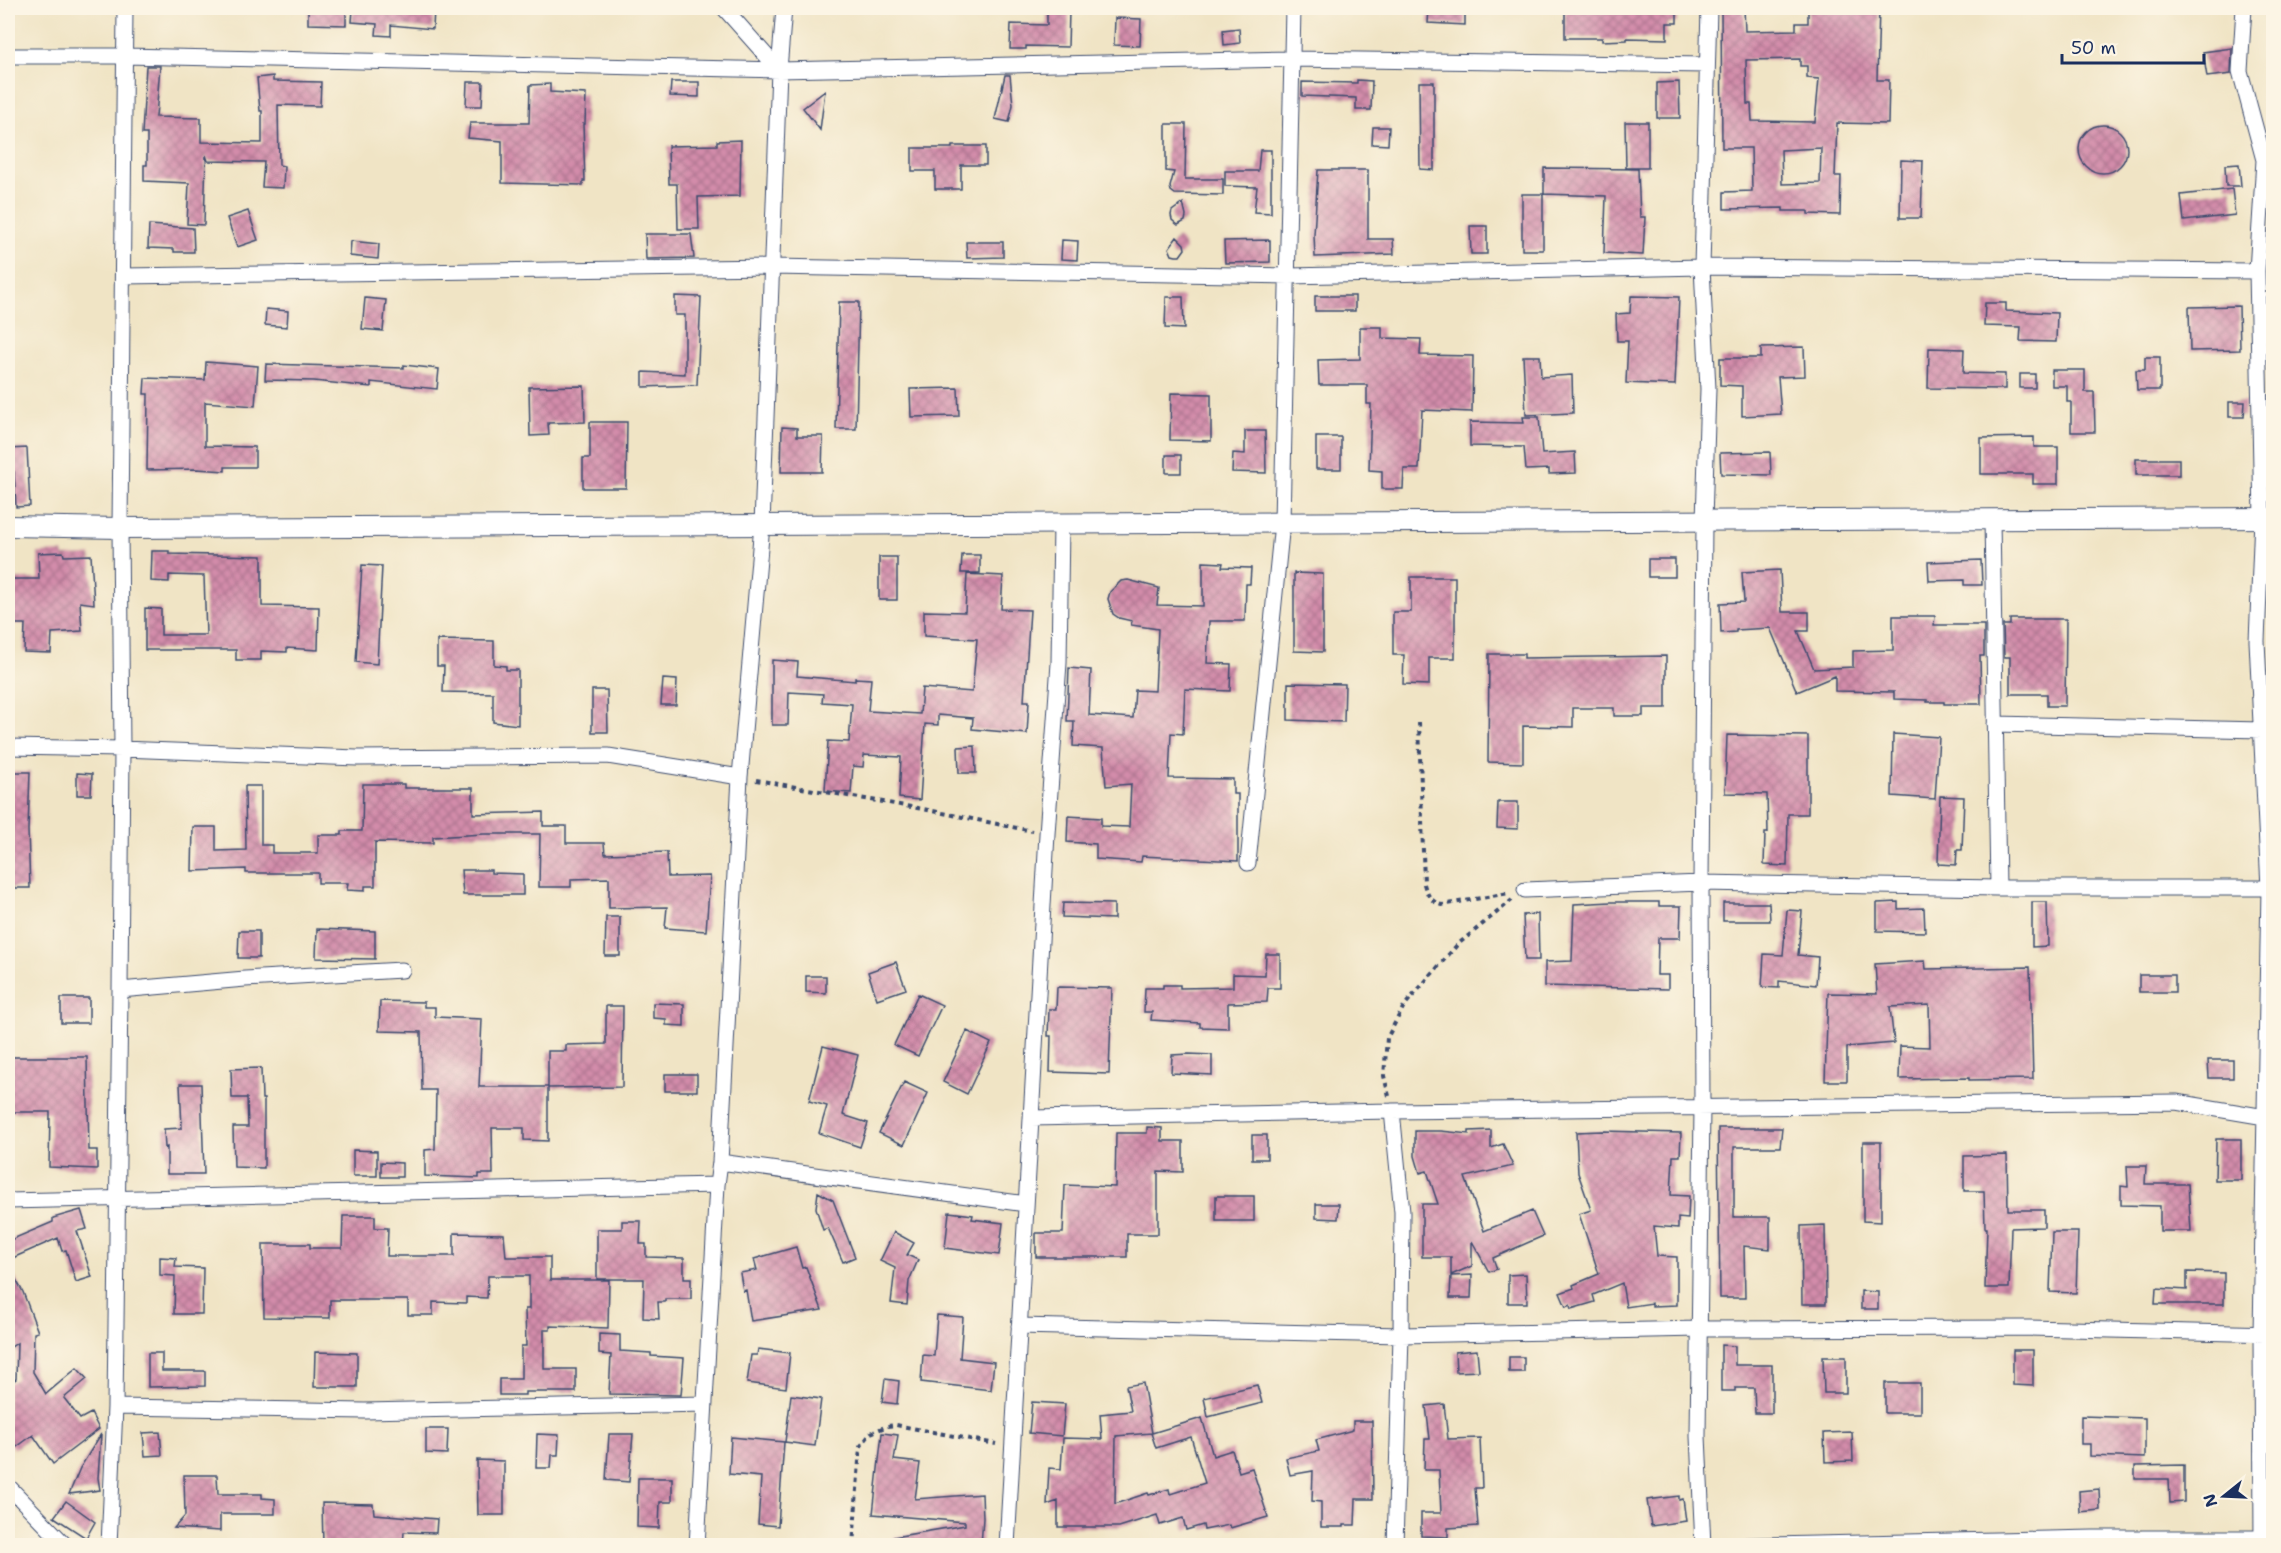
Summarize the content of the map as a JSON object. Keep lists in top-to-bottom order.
{
  "scale_bar": "50 m",
  "north": "left"
}
